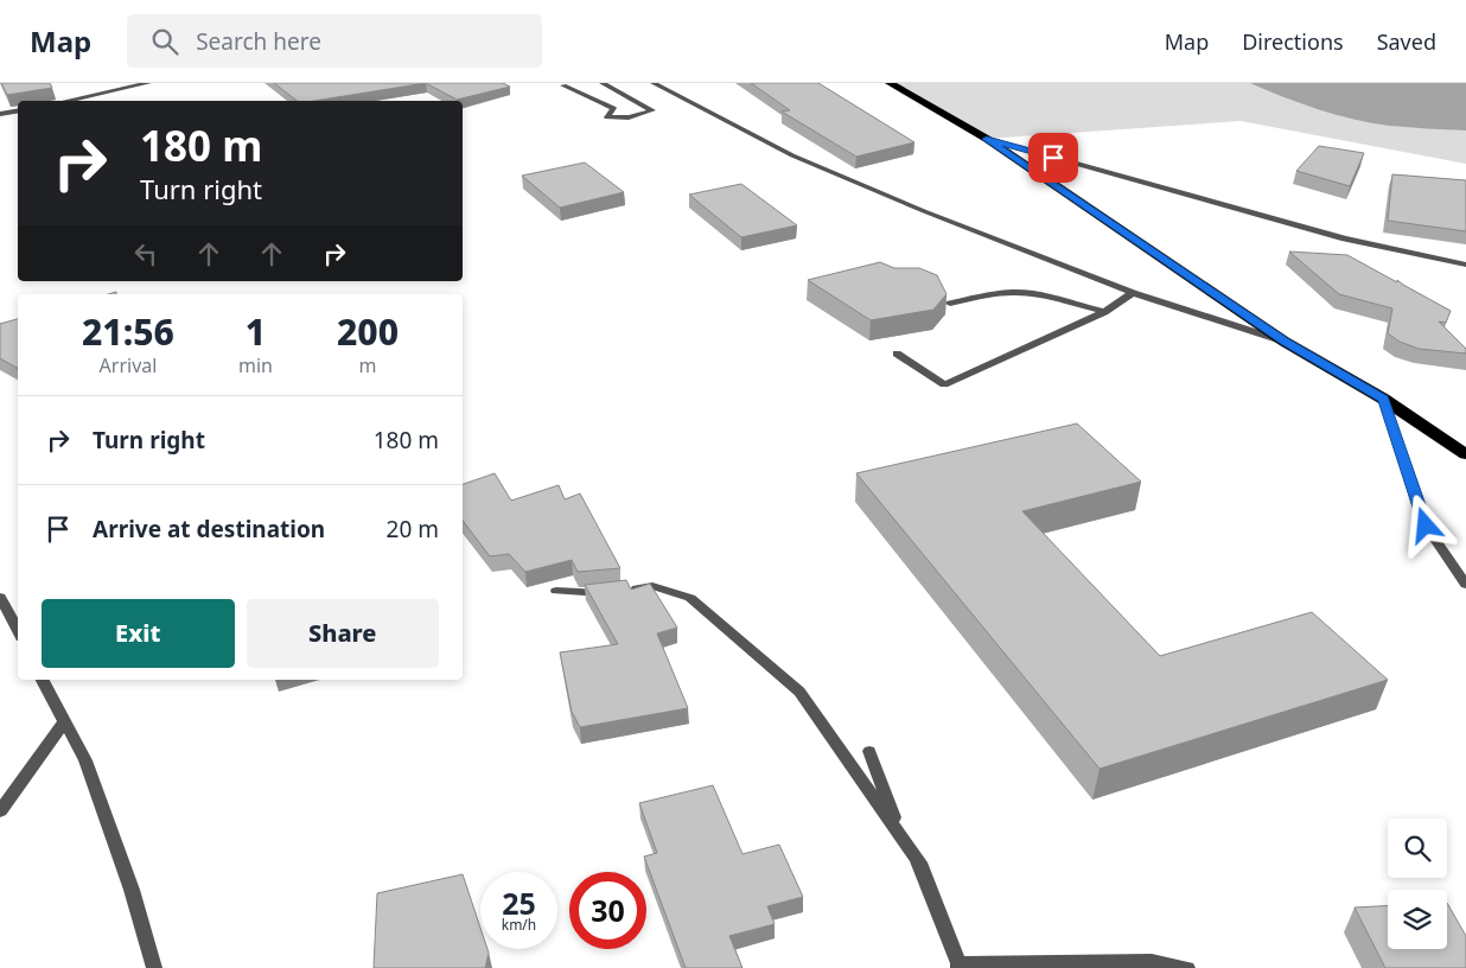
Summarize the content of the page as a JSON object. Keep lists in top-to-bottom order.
{
  "page": {
    "header": "Map",
    "search": "Search here",
    "nav": ["Map", "Directions", "Saved"],
    "turn": ["180 m", "Turn right"],
    "eta": [
      "21:56",
      "Arrival",
      "1",
      "min",
      "200",
      "m"
    ],
    "list": [
      {
        "name": "Turn right",
        "value": "180 m"
      },
      {
        "name": "Arrive at destination",
        "value": "20 m"
      }
    ],
    "buttons": ["Exit", "Share"],
    "speed": "25 km/h",
    "limit": "30"
  }
}
